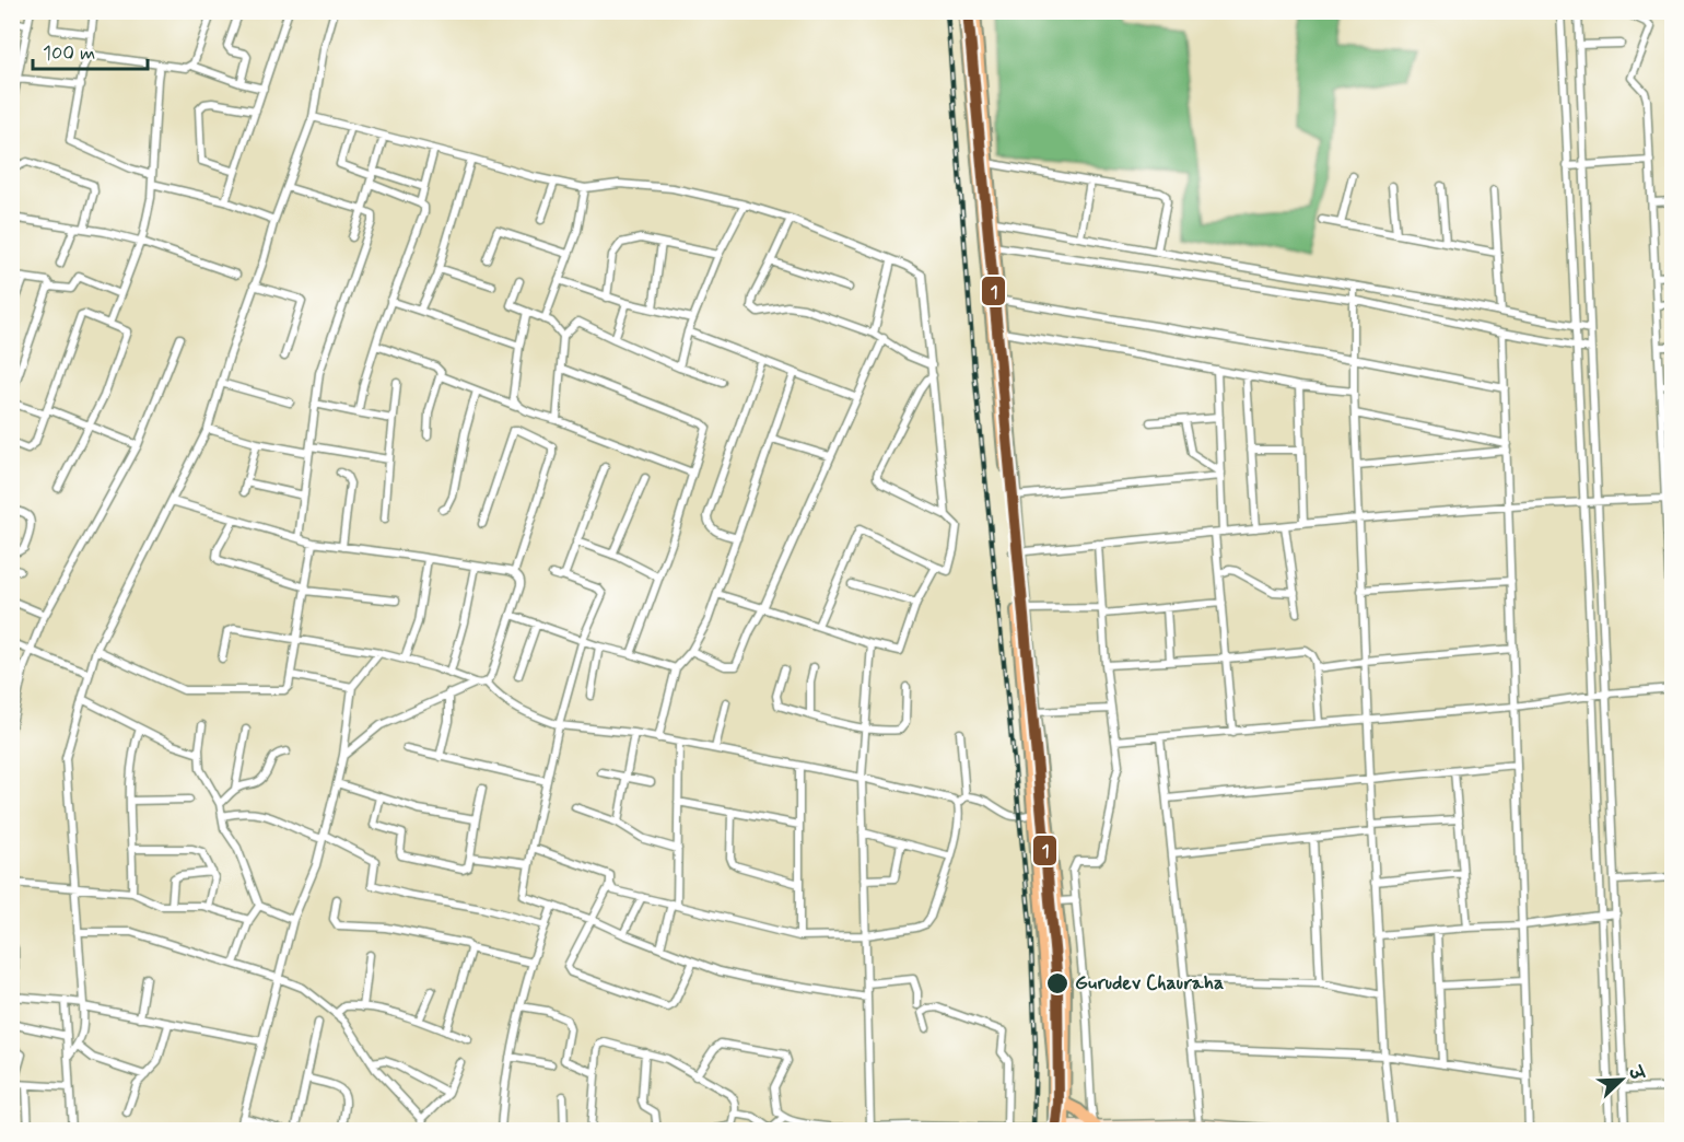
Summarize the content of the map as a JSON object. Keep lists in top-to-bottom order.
{
  "places": ["Gurudev Chauraha"],
  "lines": ["transit line 1"],
  "scale_bar": "100 m",
  "north": "top right"
}
